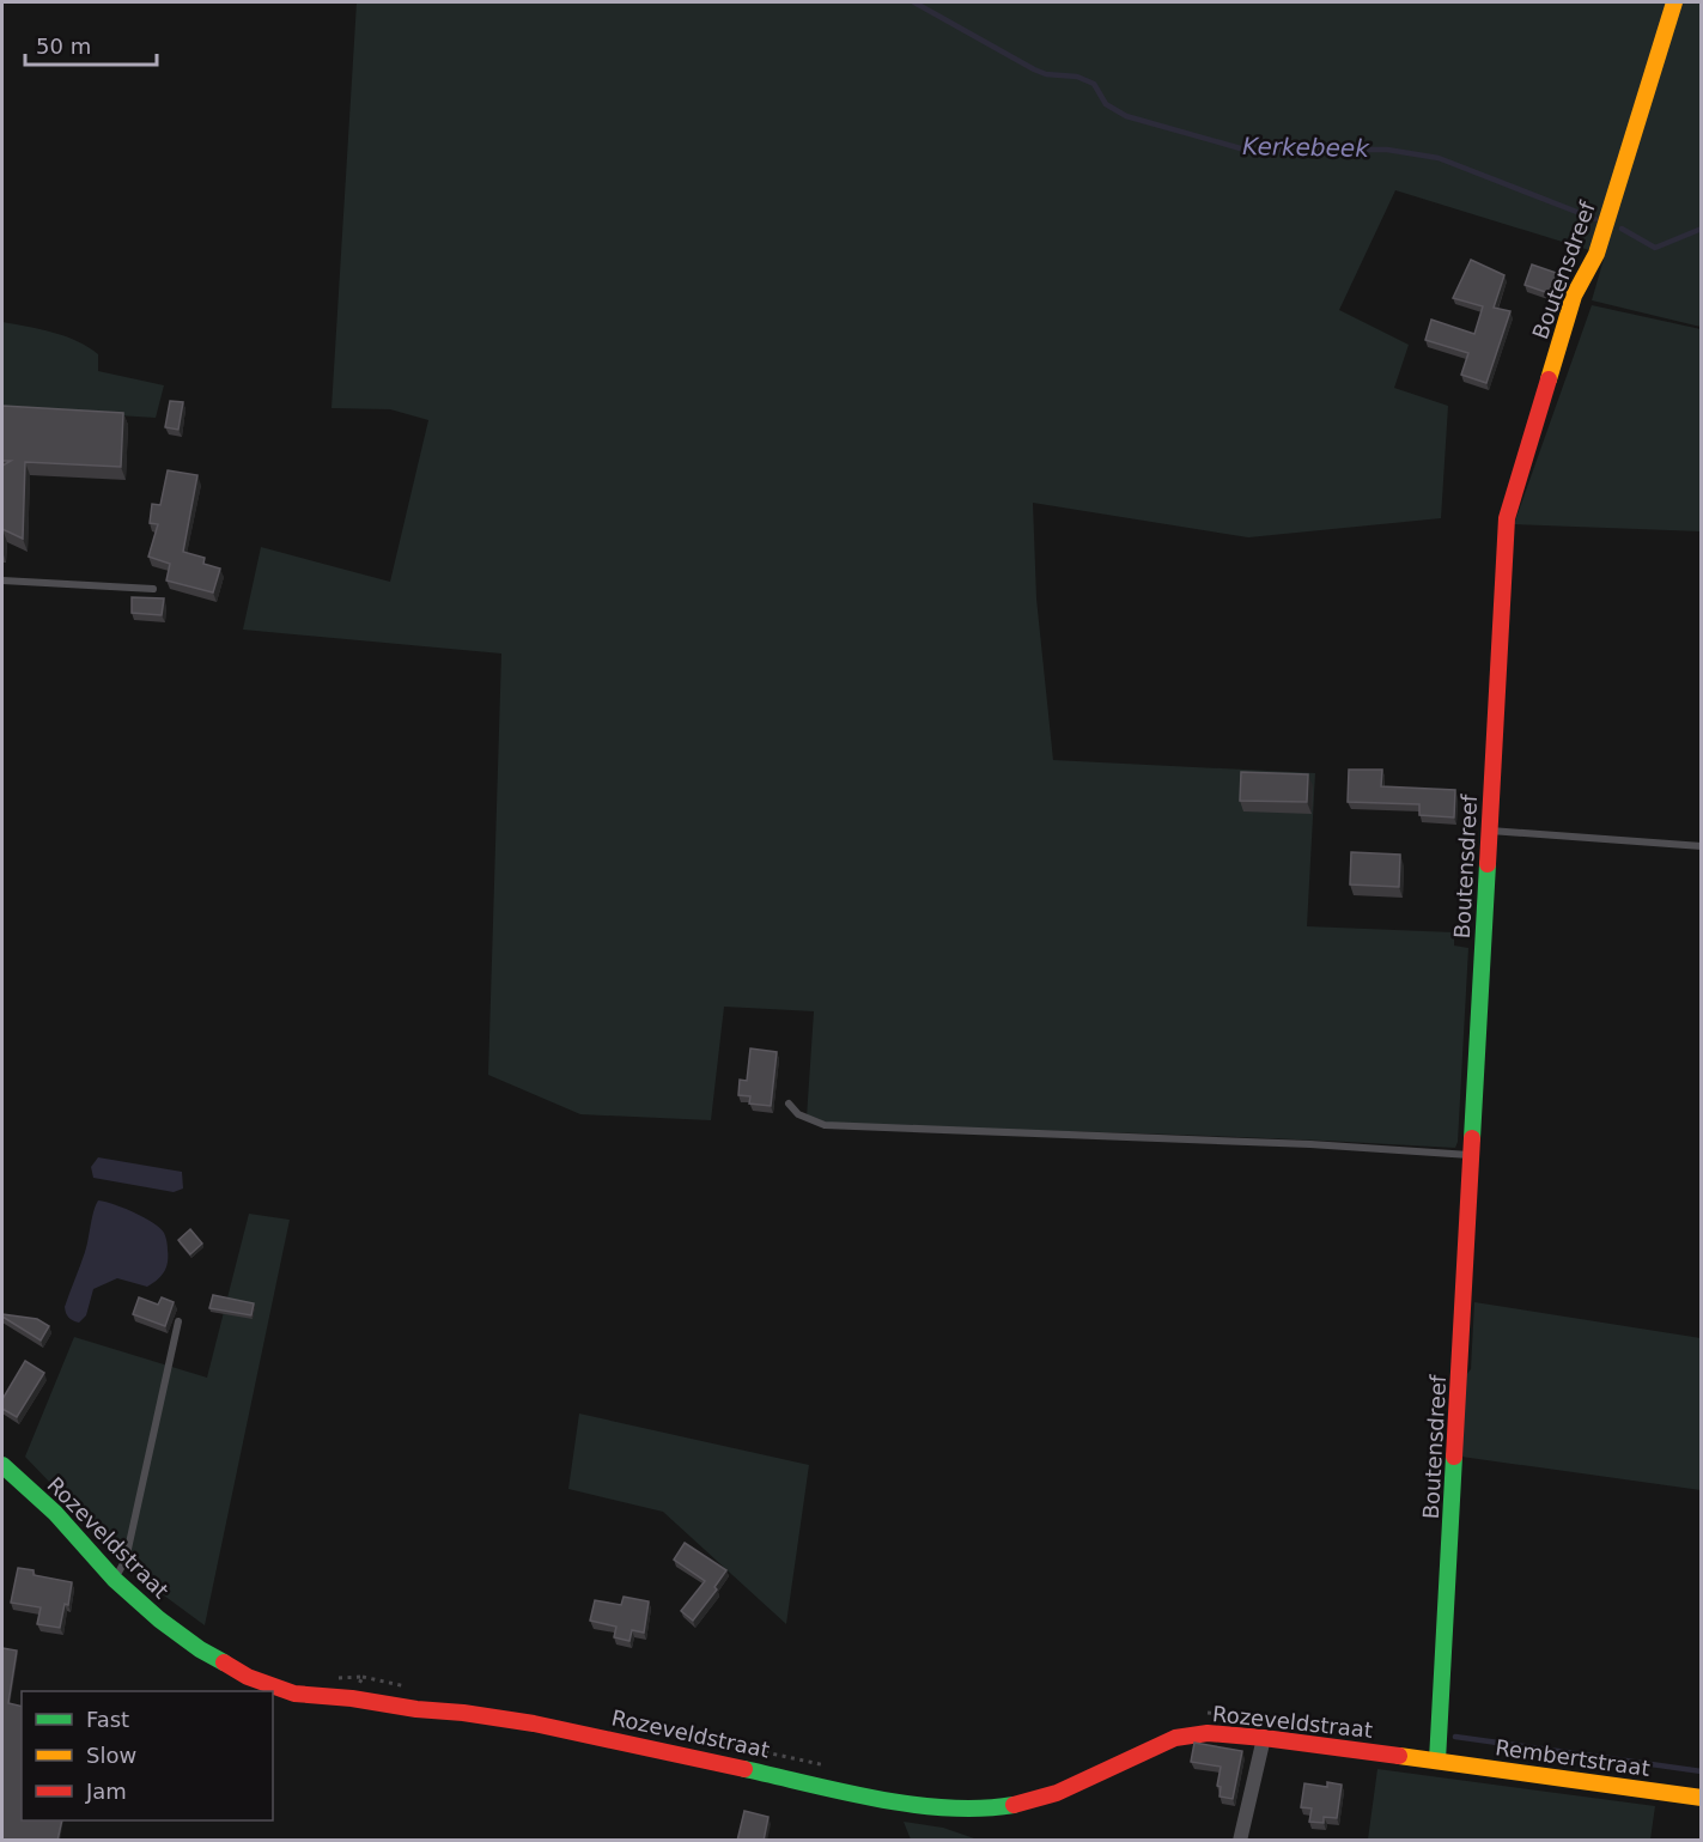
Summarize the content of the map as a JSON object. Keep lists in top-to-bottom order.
{
  "streets": {
    "street": ["Boutensdreef", "Rozeveldstraat", "Rembertstraat"]
  },
  "crossings": [
    ["Boutensdreef", "Rozeveldstraat"],
    ["Boutensdreef", "Rembertstraat"],
    ["Rozeveldstraat", "Rembertstraat"]
  ],
  "water": ["Kerkebeek"],
  "legend": ["Fast", "Slow", "Jam"],
  "scale_bar": "50 m"
}
